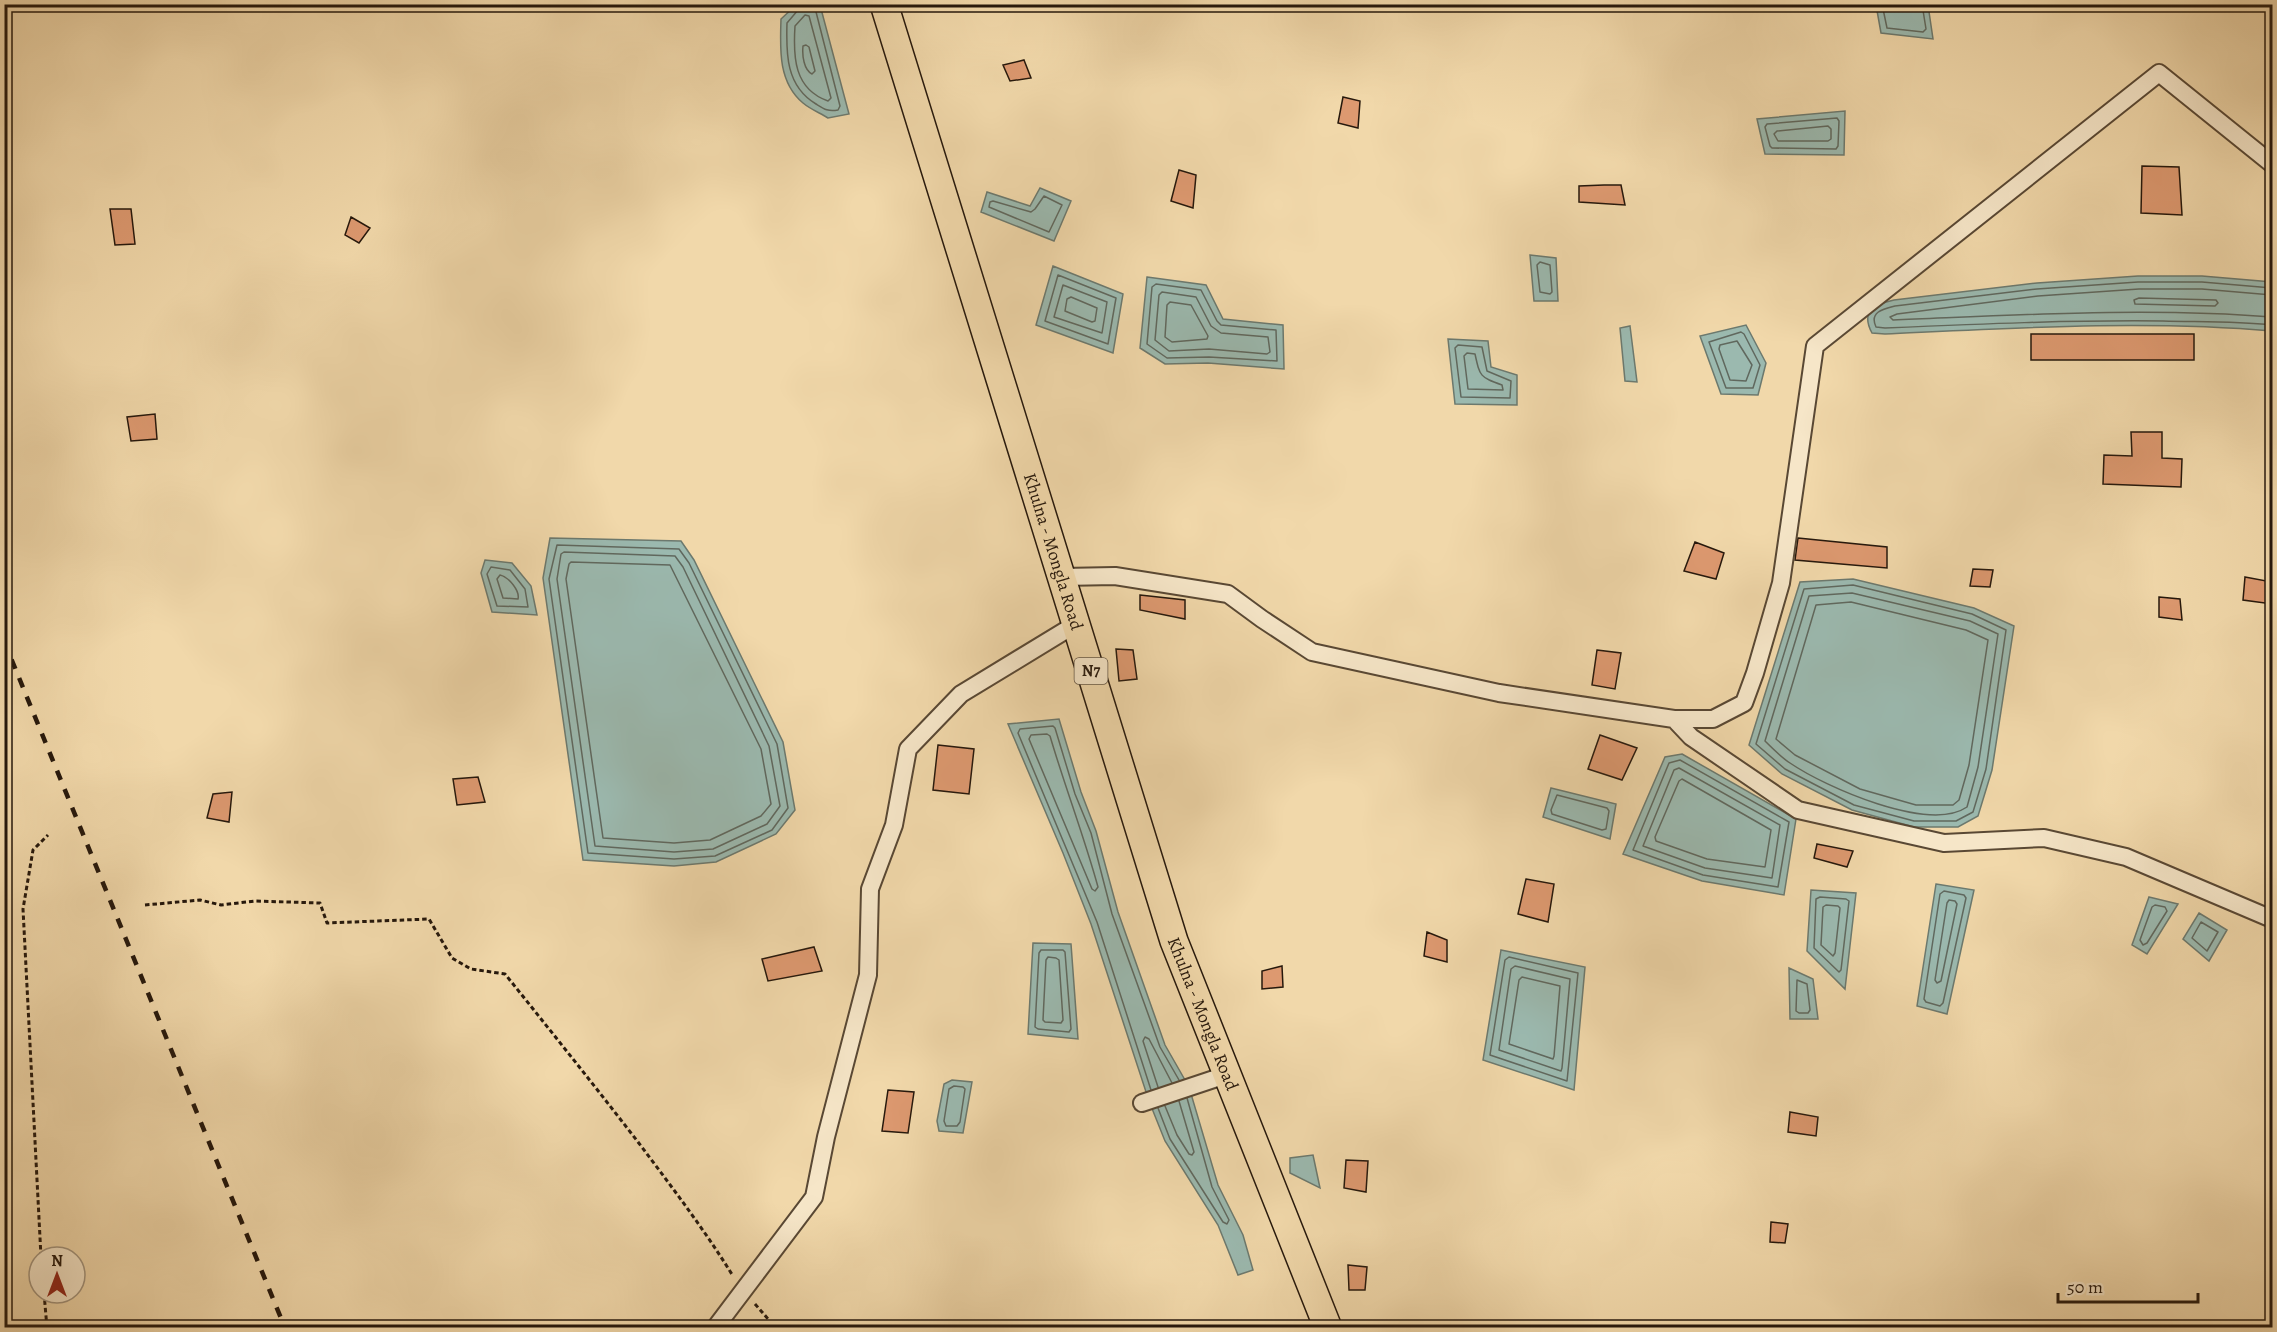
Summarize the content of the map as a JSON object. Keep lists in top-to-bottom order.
{
  "streets": {
    "highway": ["Khulna - Mongla Road", "N7"]
  },
  "scale_bar": "50 m",
  "north": "top"
}
